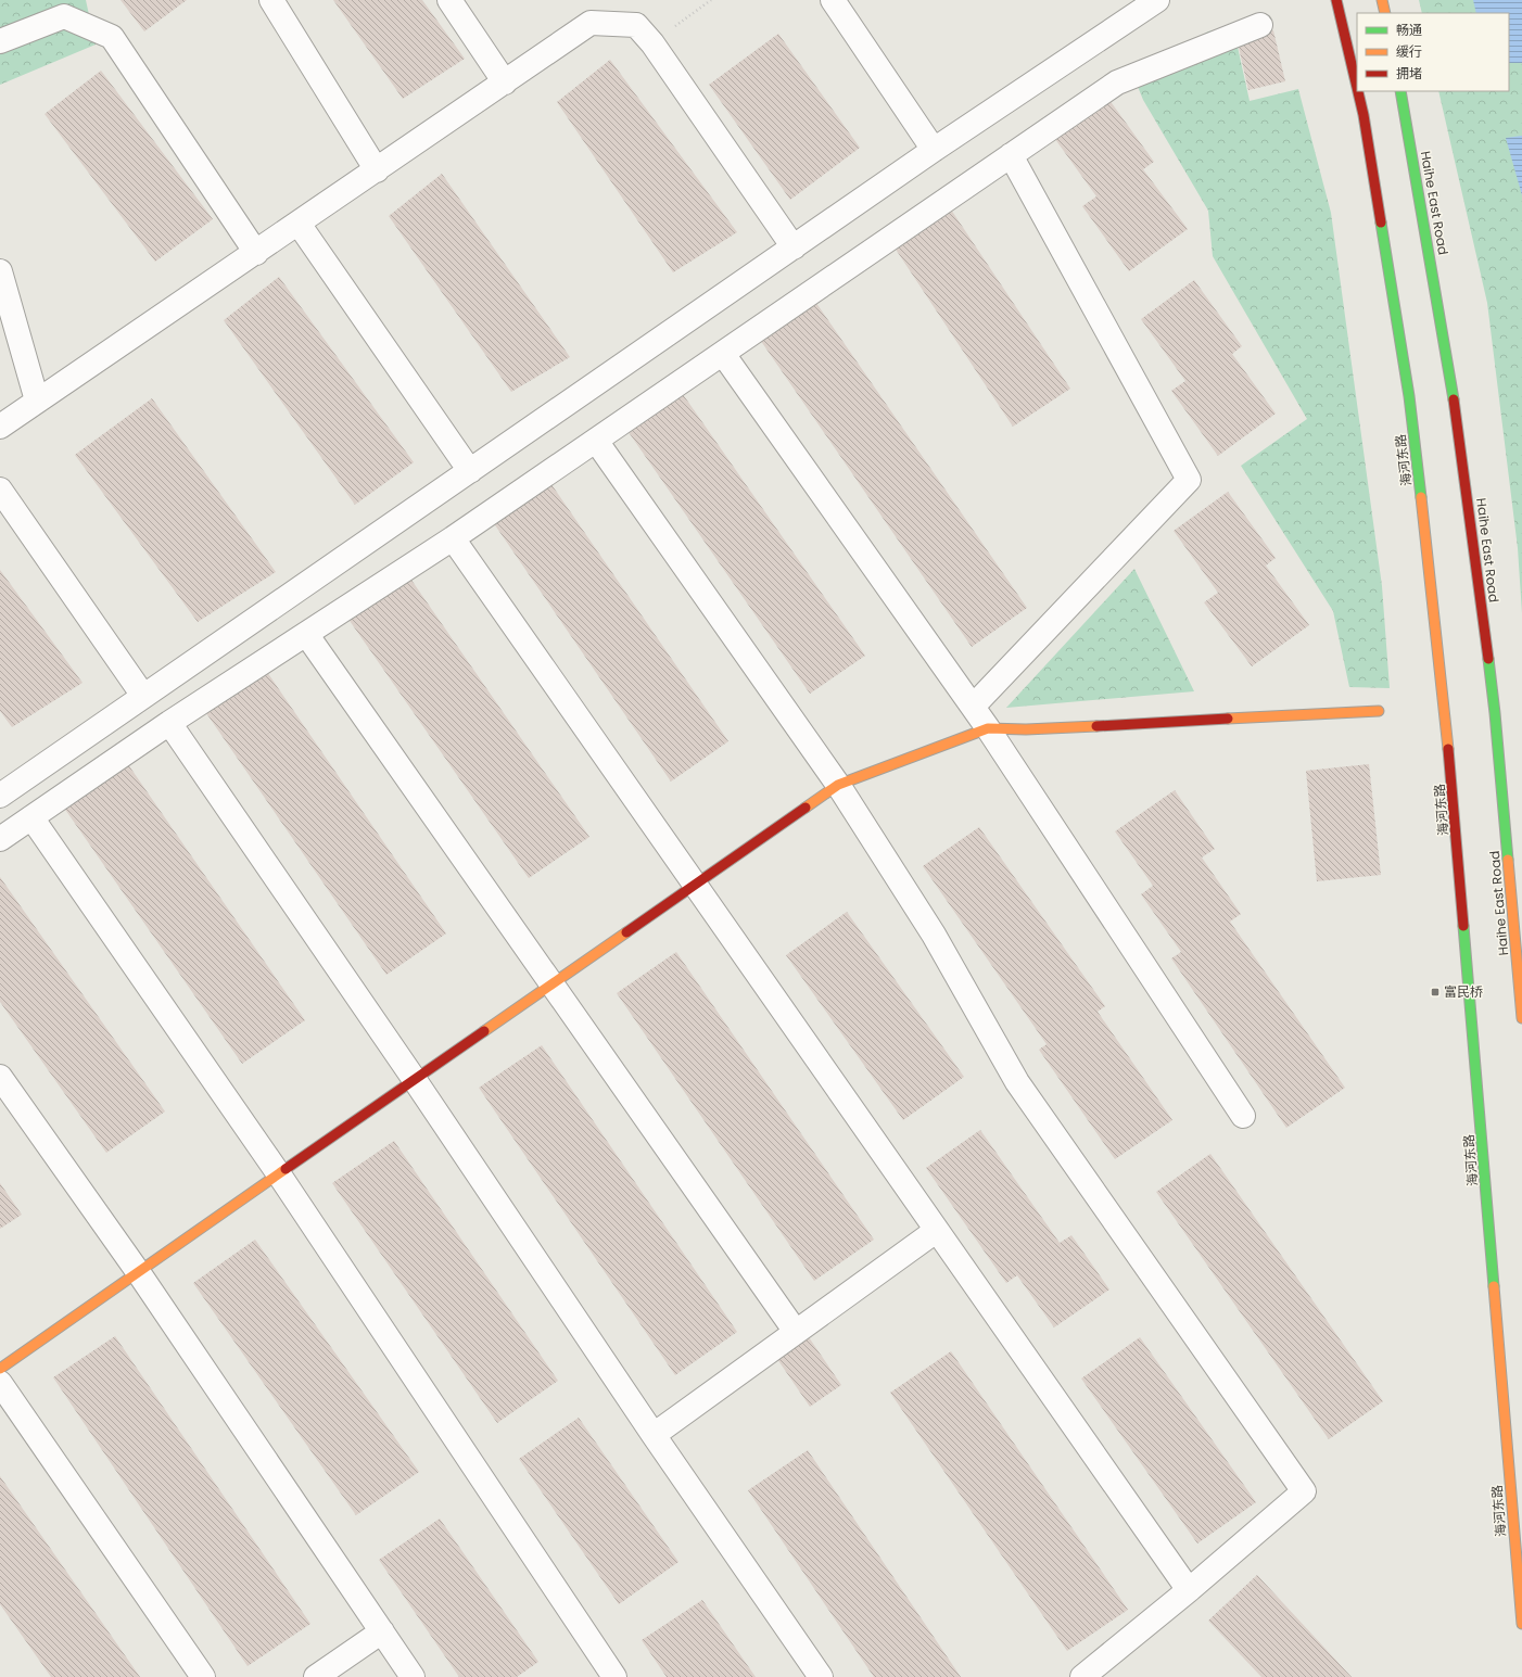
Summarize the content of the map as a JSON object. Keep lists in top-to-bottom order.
{
  "streets": {
    "main road": ["Haihe East Road", "海河东路"]
  },
  "places": {
    "transit": ["富民桥"]
  },
  "legend": ["畅通", "缓行", "拥堵"]
}
